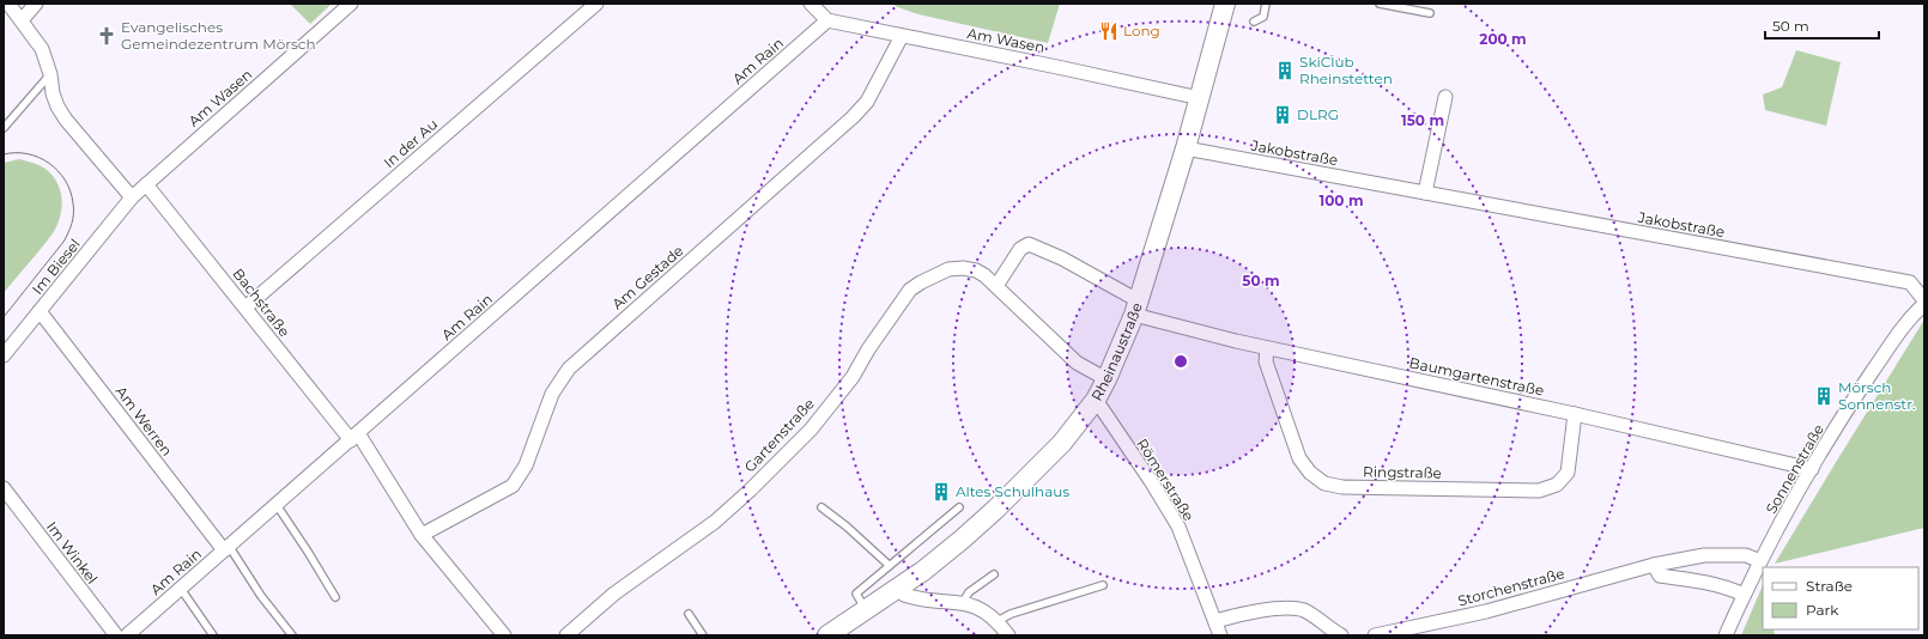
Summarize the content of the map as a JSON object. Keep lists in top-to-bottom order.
{
  "streets": {
    "street": [
      "Am Wasen",
      "Am Rain",
      "In der Au",
      "Jakobstraße",
      "Im Biesel",
      "Am Gestade",
      "Bachstraße",
      "Rheinaustraße",
      "Baumgartenstraße",
      "Am Werren",
      "Gartenstraße",
      "Sonnenstraße",
      "Ringstraße",
      "Römerstraße",
      "Im Winkel",
      "Storchenstraße"
    ]
  },
  "crossings": [
    ["Am Wasen", "Am Rain"],
    ["Am Wasen", "Im Biesel"],
    ["Am Wasen", "Am Gestade"],
    ["Am Wasen", "Bachstraße"],
    ["Am Wasen", "Rheinaustraße"],
    ["Am Rain", "Bachstraße"],
    ["Am Rain", "Am Werren"],
    ["In der Au", "Bachstraße"],
    ["Jakobstraße", "Rheinaustraße"],
    ["Jakobstraße", "Sonnenstraße"],
    ["Im Biesel", "Am Werren"],
    ["Am Gestade", "Bachstraße"],
    ["Rheinaustraße", "Baumgartenstraße"],
    ["Rheinaustraße", "Gartenstraße"],
    ["Rheinaustraße", "Römerstraße"],
    ["Baumgartenstraße", "Sonnenstraße"],
    ["Baumgartenstraße", "Ringstraße"],
    ["Sonnenstraße", "Storchenstraße"]
  ],
  "places": {
    "restaurant": ["Long"],
    "church": ["Evangelisches Gemeindezentrum Mörsch"],
    "building": [
      "SkiClub Rheinstetten",
      "DLRG",
      "Mörsch Sonnenstr.",
      "Altes Schulhaus"
    ]
  },
  "legend": ["Straße", "Park"],
  "scale_bar": "50 m",
  "rings": [
    "200 m",
    "150 m",
    "100 m",
    "50 m"
  ]
}
